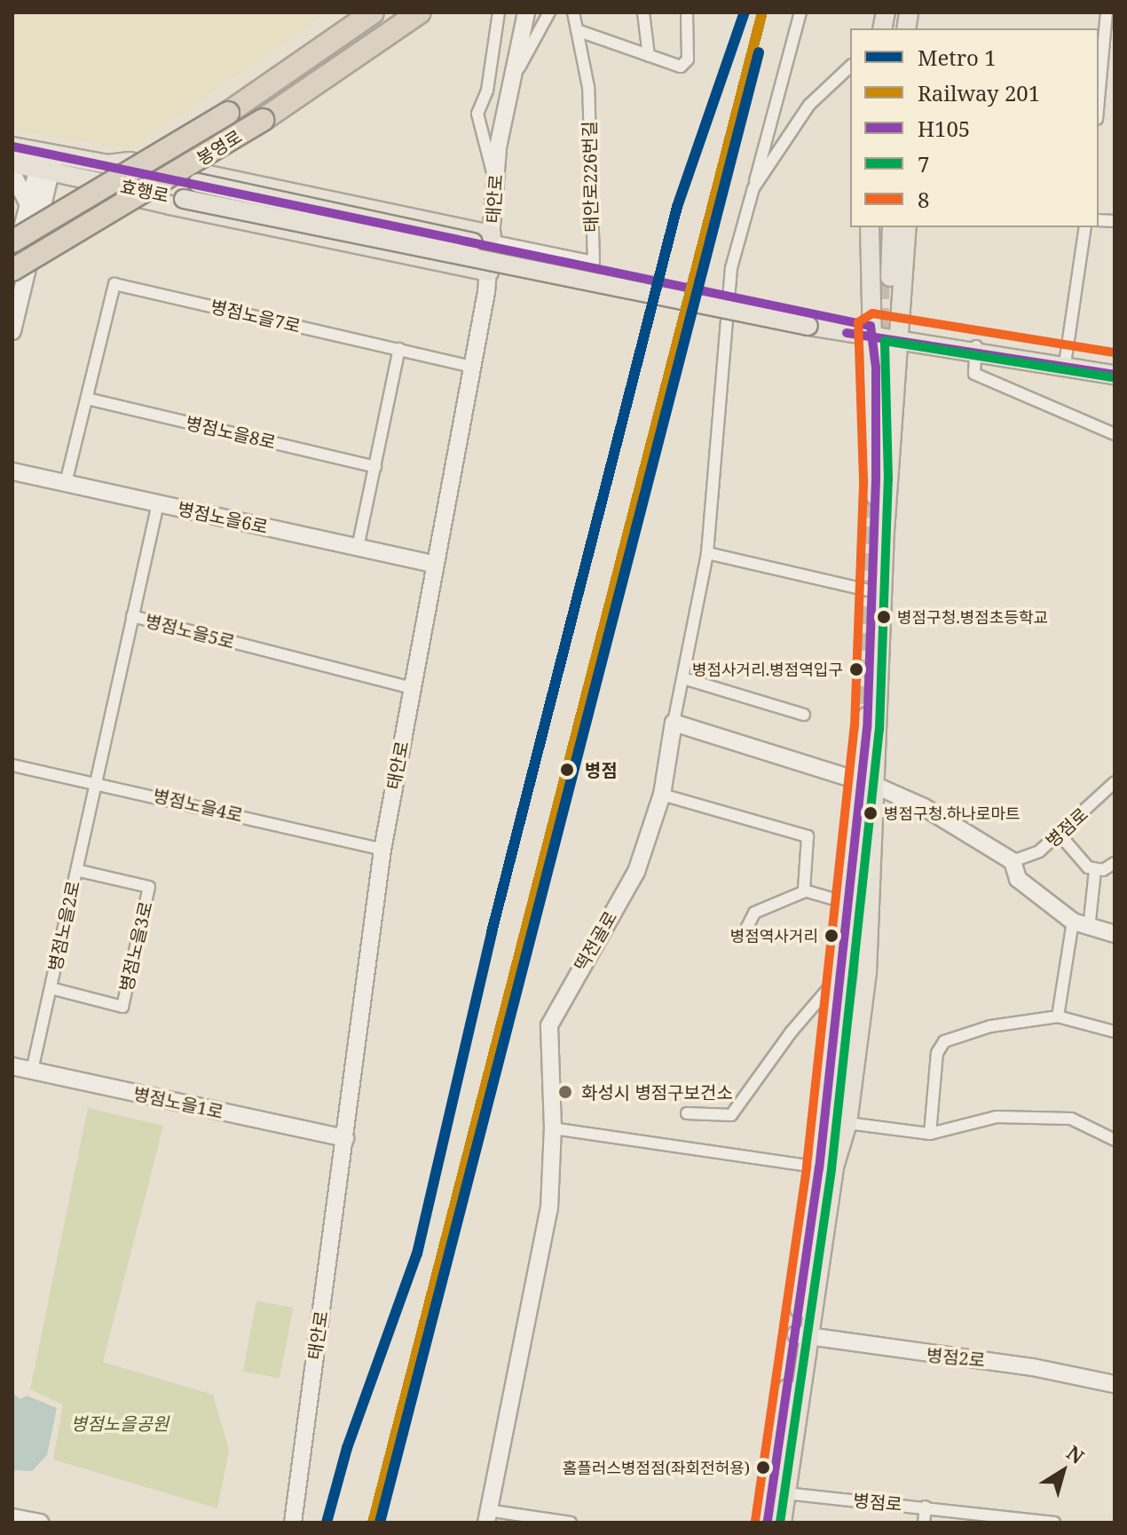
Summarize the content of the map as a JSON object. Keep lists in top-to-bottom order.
{
  "streets": {
    "highway": ["봉영로"],
    "main road": ["효행로"],
    "street": [
      "태안로226번길",
      "태안로",
      "병점노을7로",
      "병점노을8로",
      "병점노을6로",
      "병점노을5로",
      "병점노을4로",
      "병점로",
      "병점노을2로",
      "떡전골로",
      "병점노을3로",
      "병점노을1로",
      "병점2로"
    ]
  },
  "crossings": [
    ["태안로226번길", "태안로"],
    ["태안로", "병점노을6로"],
    ["태안로", "병점노을5로"],
    ["태안로", "병점노을4로"],
    ["태안로", "병점노을1로"],
    ["병점노을7로", "병점노을8로"],
    ["병점노을7로", "병점노을6로"],
    ["병점노을5로", "병점노을4로"],
    ["병점노을5로", "병점노을2로"],
    ["병점노을4로", "병점노을2로"],
    ["병점노을2로", "병점노을3로"],
    ["병점노을2로", "병점노을1로"]
  ],
  "parks": ["병점노을공원"],
  "places": [
    "병점구청.병점초등학교",
    "병점사거리.병점역입구",
    "병점",
    "병점구청.하나로마트",
    "병점역사거리",
    "화성시 병점구보건소",
    "홈플러스병점점(좌회전허용)"
  ],
  "lines": [
    "metro line 1",
    "rail line 201",
    "transit line H105",
    "transit line 8",
    "transit line 7"
  ],
  "legend": [
    "Metro 1",
    "Railway 201",
    "H105",
    "7",
    "8"
  ],
  "north": "top right"
}
